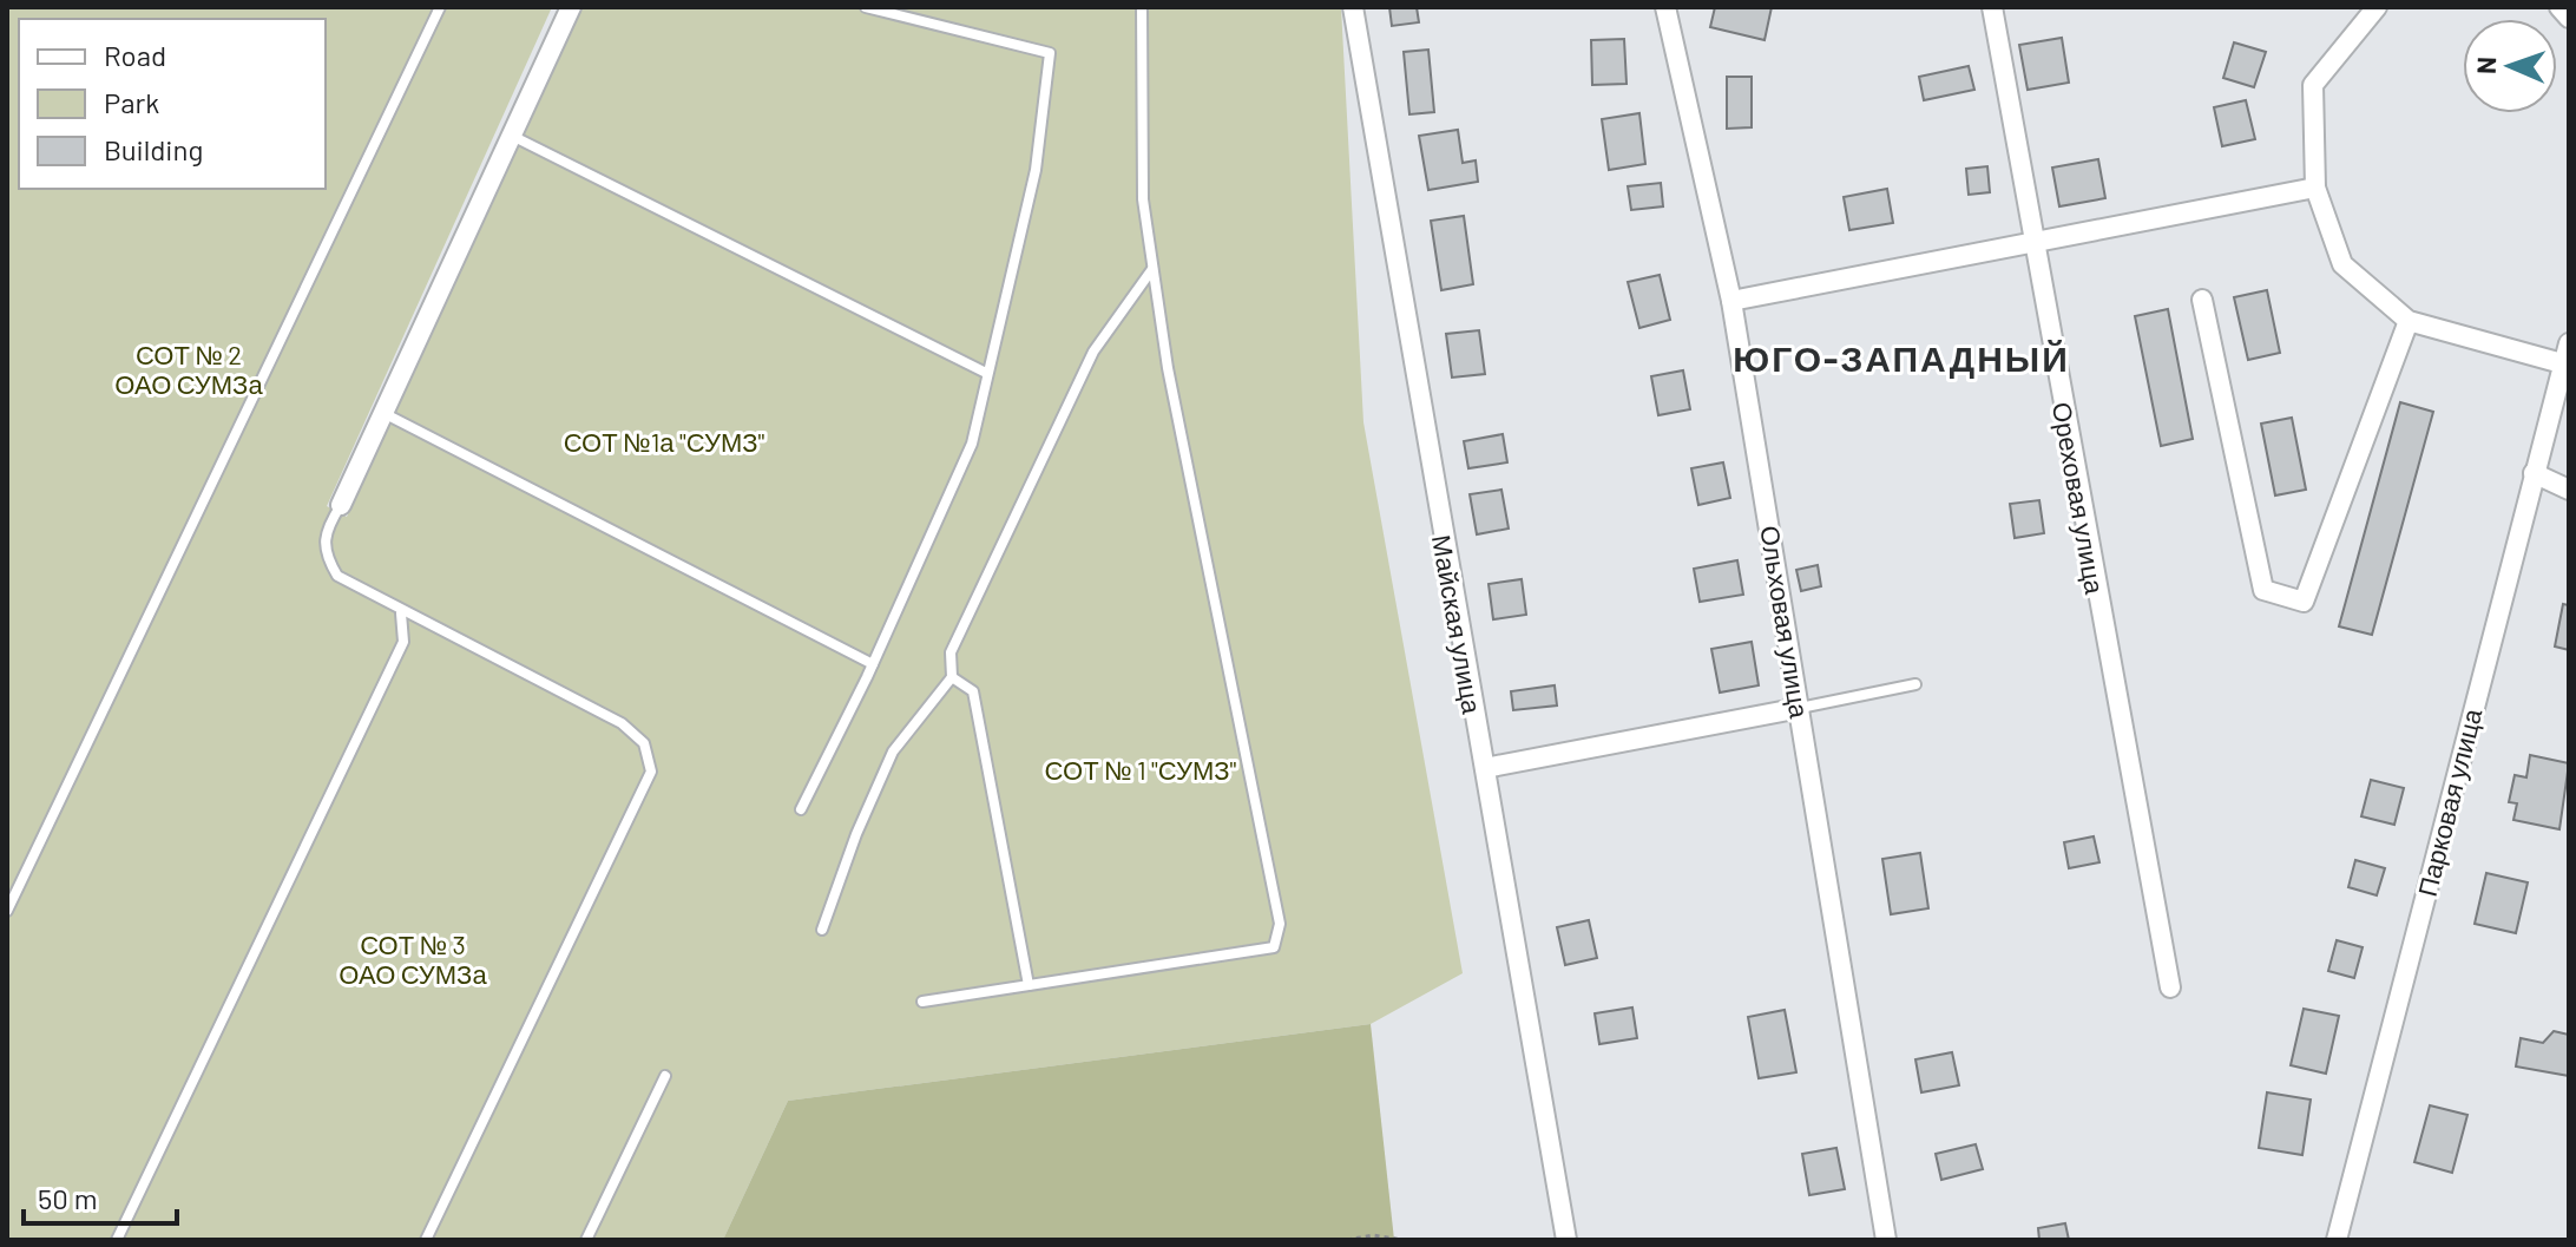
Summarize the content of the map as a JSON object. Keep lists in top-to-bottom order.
{
  "streets": {
    "street": [
      "Ореховая улица",
      "Ольховая улица",
      "Майская улица",
      "Парковая улица"
    ]
  },
  "districts": ["ЮГО-ЗАПАДНЫЙ"],
  "parks": [
    "СОТ № 2 ОАО СУМЗа",
    "СОТ №1а \"СУМЗ\"",
    "СОТ № 1 \"СУМЗ\"",
    "СОТ № 3 ОАО СУМЗа"
  ],
  "legend": ["Road", "Park", "Building"],
  "scale_bar": "50 m",
  "north": "left"
}
